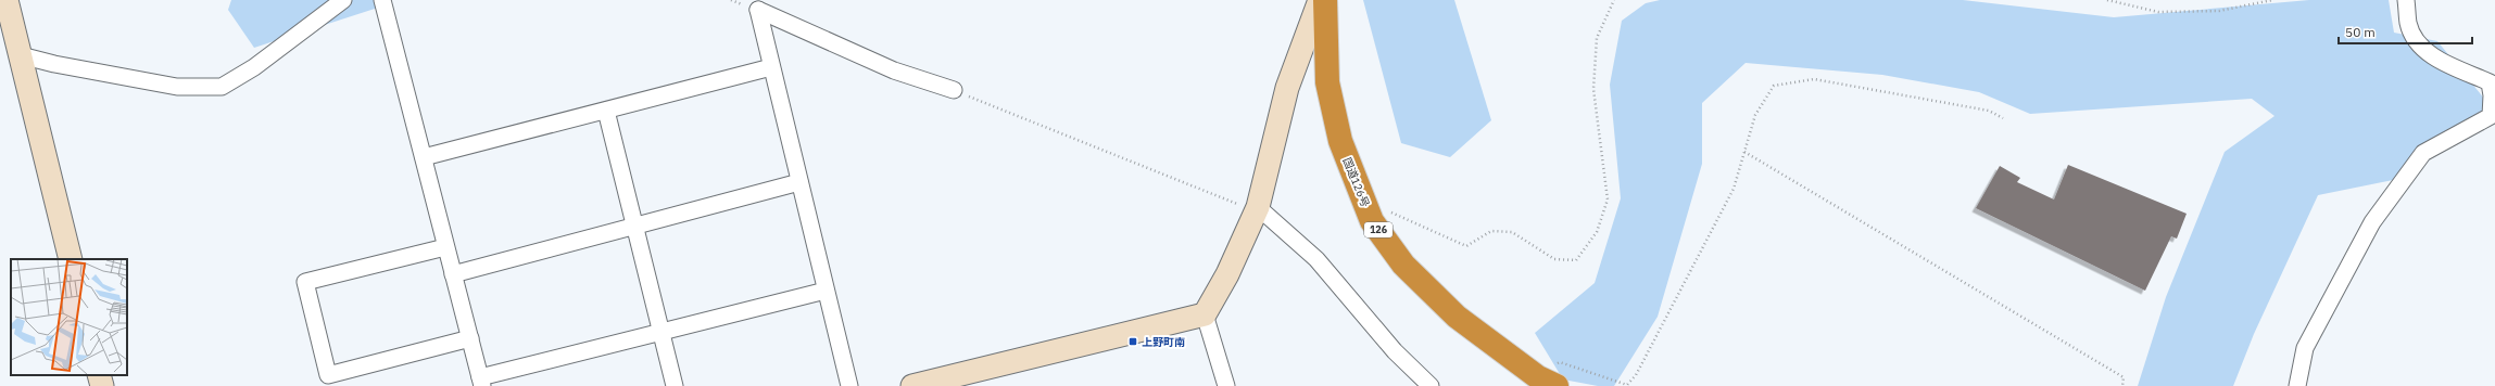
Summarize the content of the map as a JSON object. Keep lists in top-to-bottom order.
{
  "streets": {
    "highway": ["国道126号", "126"]
  },
  "places": {
    "transit": ["上野町南"]
  },
  "scale_bar": "50 m"
}
